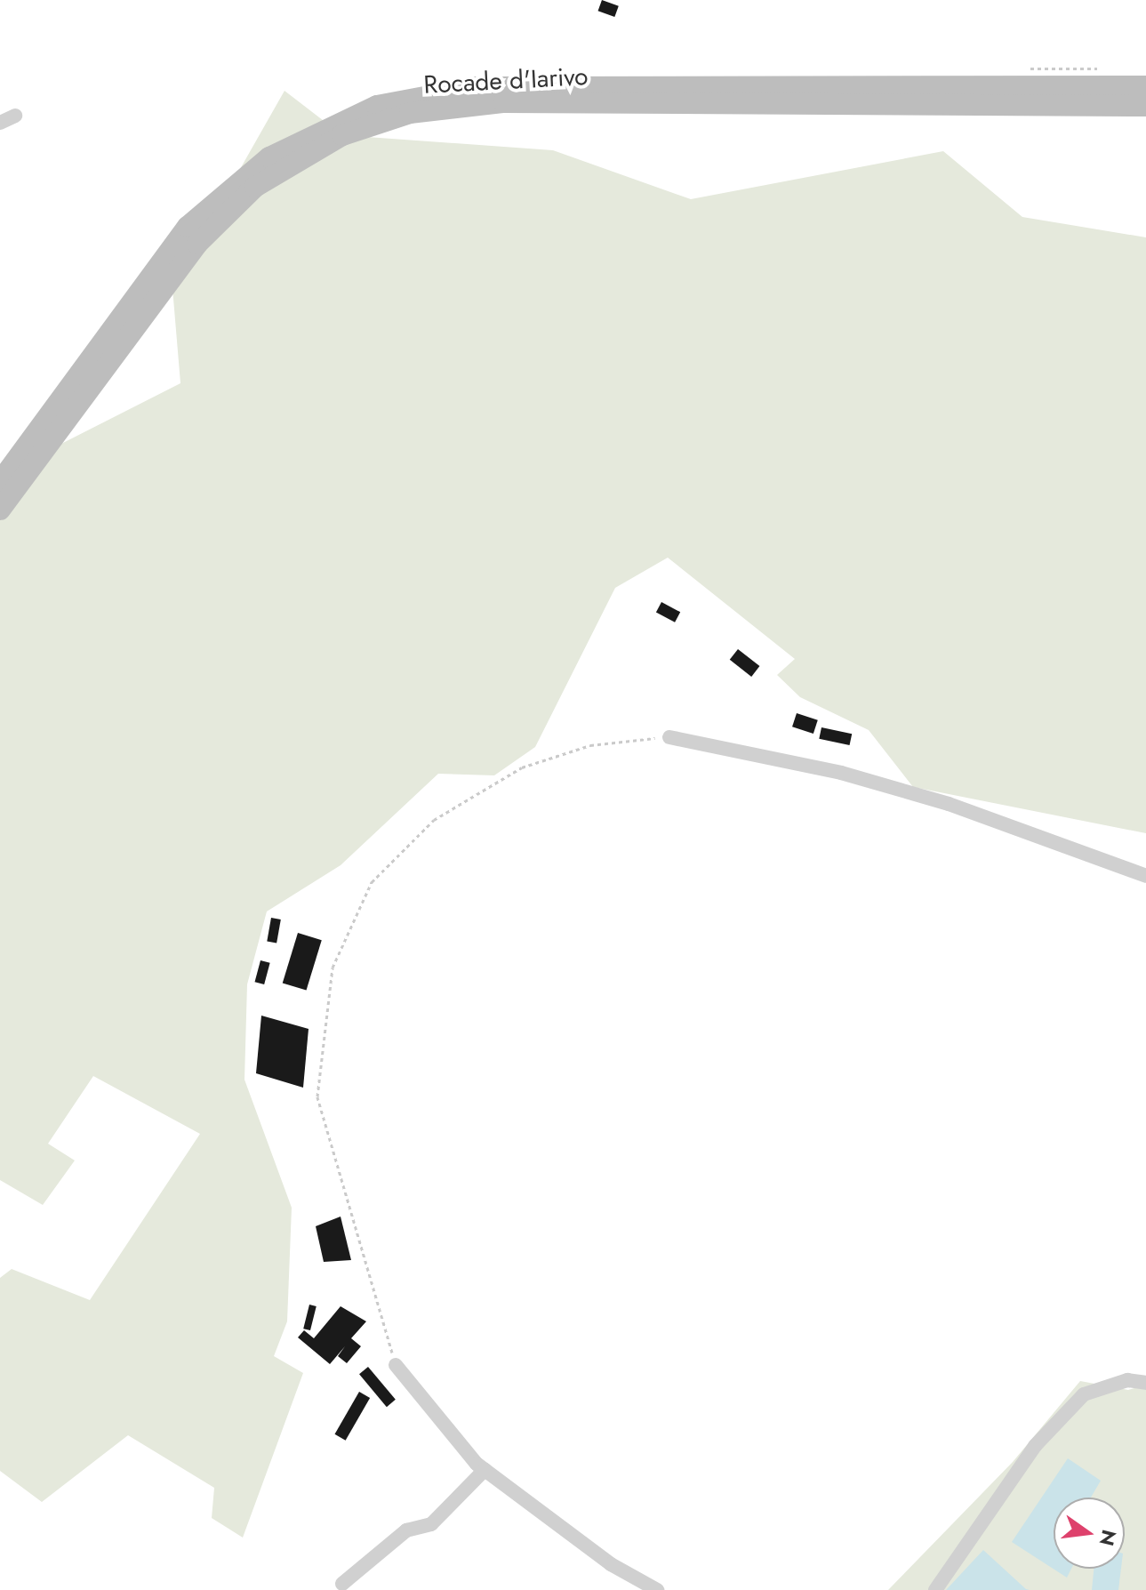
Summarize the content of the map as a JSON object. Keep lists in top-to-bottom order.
{
  "streets": {
    "main road": ["Rocade d'Iarivo"]
  },
  "north": "right"
}
